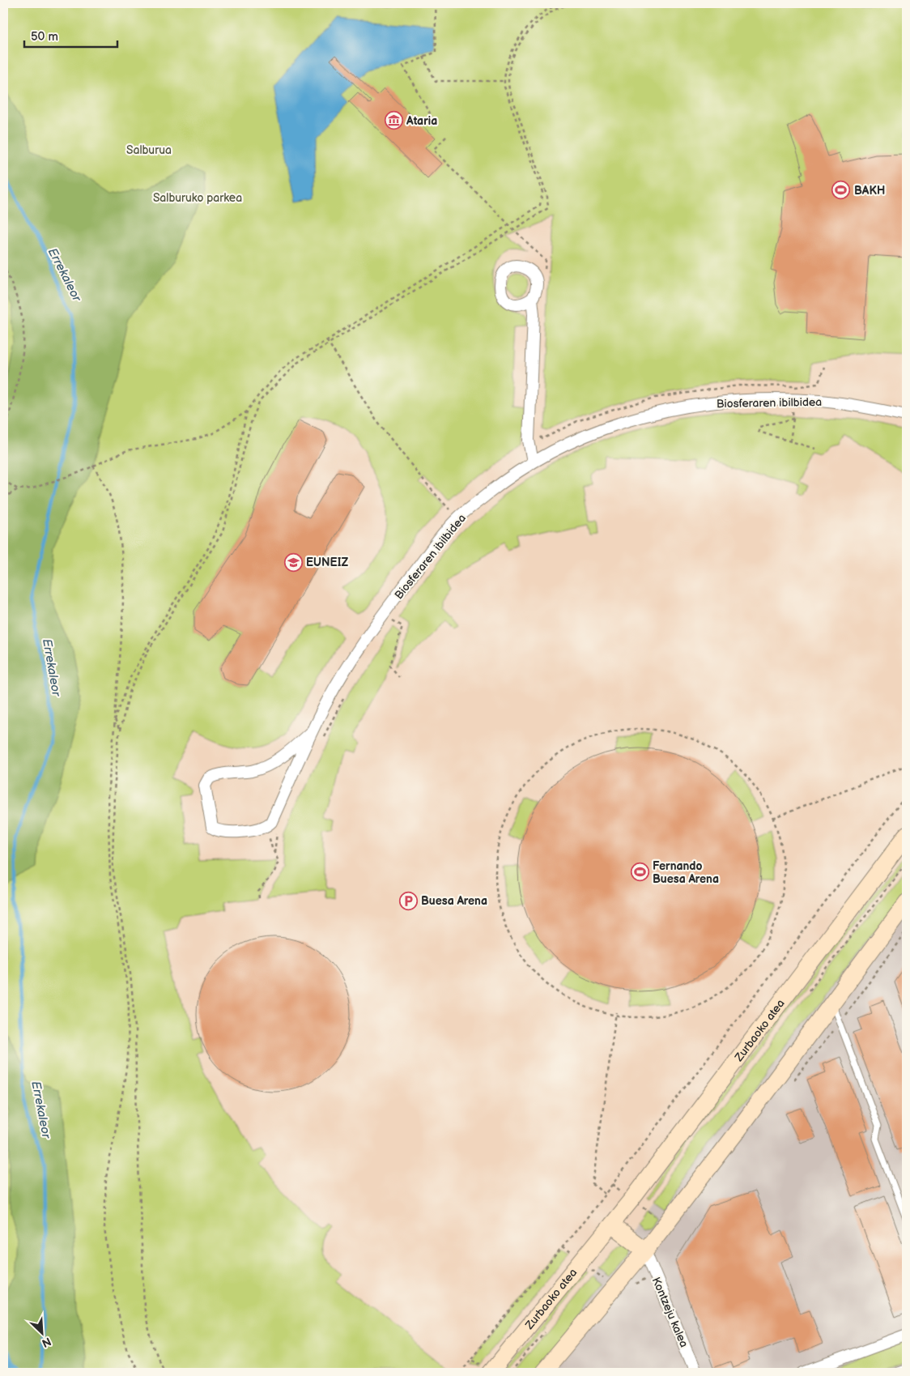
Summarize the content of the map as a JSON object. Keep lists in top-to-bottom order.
{
  "streets": {
    "street": ["Biosferaren ibilbidea", "Zurbaoko atea", "Kontzeju kalea"]
  },
  "water": ["Errekaleor"],
  "parks": ["Salburua", "Salburuko parkea"],
  "places": {
    "museum": ["Ataria"],
    "sports": ["BAKH", "Fernando Buesa Arena"],
    "school or university": ["EUNEIZ"],
    "parking": ["Buesa Arena"]
  },
  "scale_bar": "50 m",
  "north": "bottom right"
}
